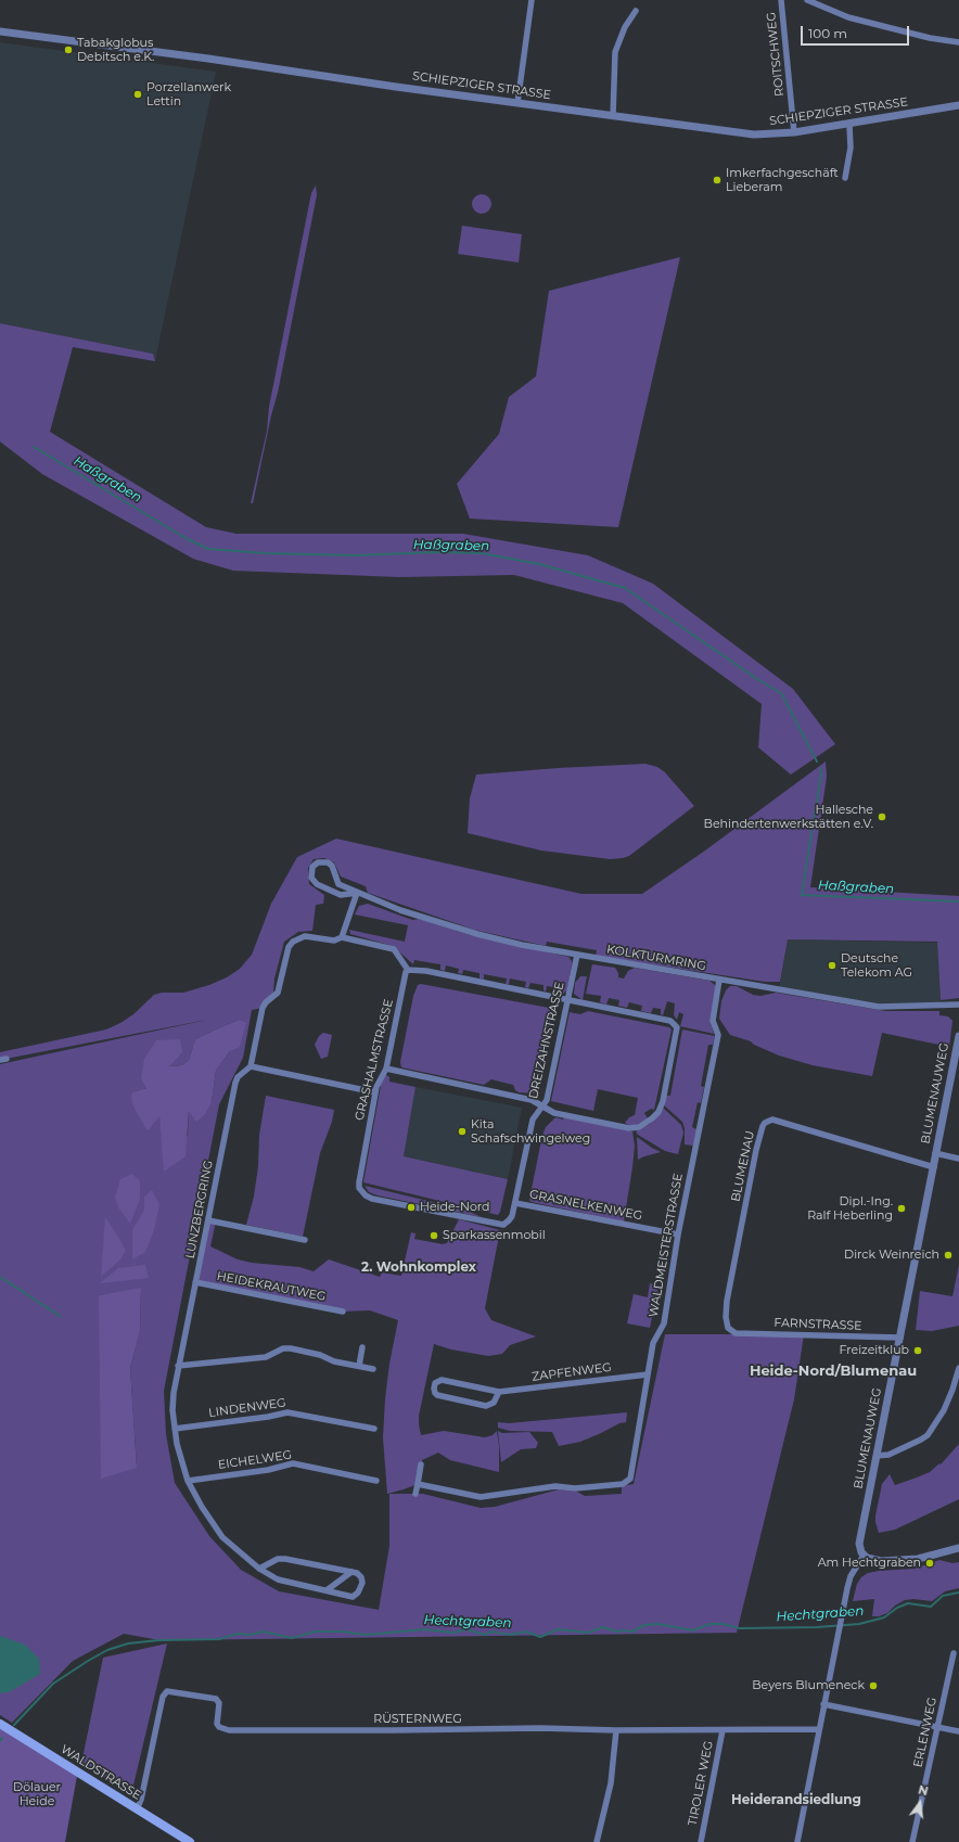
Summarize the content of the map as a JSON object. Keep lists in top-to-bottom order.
{
  "streets": {
    "main road": ["WALDSTRASSE"],
    "street": [
      "ROITSCHWEG",
      "SCHIEPZIGER STRASSE",
      "KOLKTURMRING",
      "DREIZAHNSTRASSE",
      "GRASHALMSTRASSE",
      "BLUMENAUWEG",
      "BLUMENAU",
      "GRASNELKENWEG",
      "LUNZBERGRING",
      "WALDMEISTERSTRASSE",
      "HEIDEKRAUTWEG",
      "FARNSTRASSE",
      "ZAPFENWEG",
      "LINDENWEG",
      "EICHELWEG",
      "RÜSTERNWEG",
      "ERLENWEG",
      "TIROLER WEG"
    ]
  },
  "crossings": [
    ["ROITSCHWEG", "SCHIEPZIGER STRASSE"],
    ["KOLKTURMRING", "DREIZAHNSTRASSE"],
    ["KOLKTURMRING", "WALDMEISTERSTRASSE"],
    ["DREIZAHNSTRASSE", "GRASNELKENWEG"],
    ["GRASHALMSTRASSE", "GRASNELKENWEG"],
    ["BLUMENAUWEG", "BLUMENAU"],
    ["BLUMENAUWEG", "FARNSTRASSE"],
    ["BLUMENAU", "FARNSTRASSE"],
    ["GRASNELKENWEG", "WALDMEISTERSTRASSE"],
    ["LUNZBERGRING", "HEIDEKRAUTWEG"],
    ["LUNZBERGRING", "LINDENWEG"],
    ["LUNZBERGRING", "EICHELWEG"],
    ["WALDMEISTERSTRASSE", "ZAPFENWEG"],
    ["RÜSTERNWEG", "WALDSTRASSE"],
    ["RÜSTERNWEG", "TIROLER WEG"]
  ],
  "districts": ["2. Wohnkomplex", "Heide-Nord/Blumenau", "Heiderandsiedlung"],
  "water": ["Haßgraben", "Hechtgraben"],
  "parks": ["Dölauer Heide"],
  "places": [
    "Tabakglobus Debitsch e.K.",
    "Porzellanwerk Lettin",
    "Imkerfachgeschäft Lieberam",
    "Hallesche Behindertenwerkstätten e.V.",
    "Deutsche Telekom AG",
    "Kita Schafschwingelweg",
    "Heide-Nord",
    "Dipl.-Ing. Ralf Heberling",
    "Sparkassenmobil",
    "Dirck Weinreich",
    "Freizeitklub",
    "Am Hechtgraben",
    "Beyers Blumeneck"
  ],
  "scale_bar": "100 m",
  "north": "top"
}
